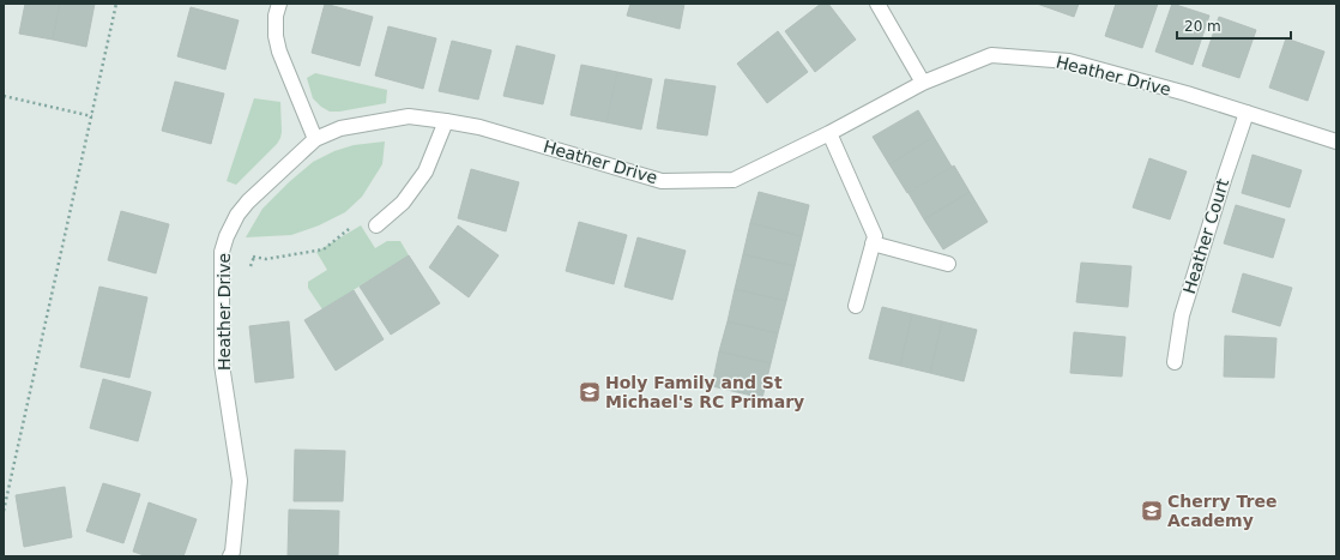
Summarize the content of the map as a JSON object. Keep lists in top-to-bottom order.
{
  "streets": {
    "street": ["Heather Drive", "Heather Court"]
  },
  "crossings": [
    ["Heather Drive", "Heather Court"]
  ],
  "places": {
    "school or university": ["Holy Family and St Michael's RC Primary", "Cherry Tree Academy"]
  },
  "scale_bar": "20 m"
}
